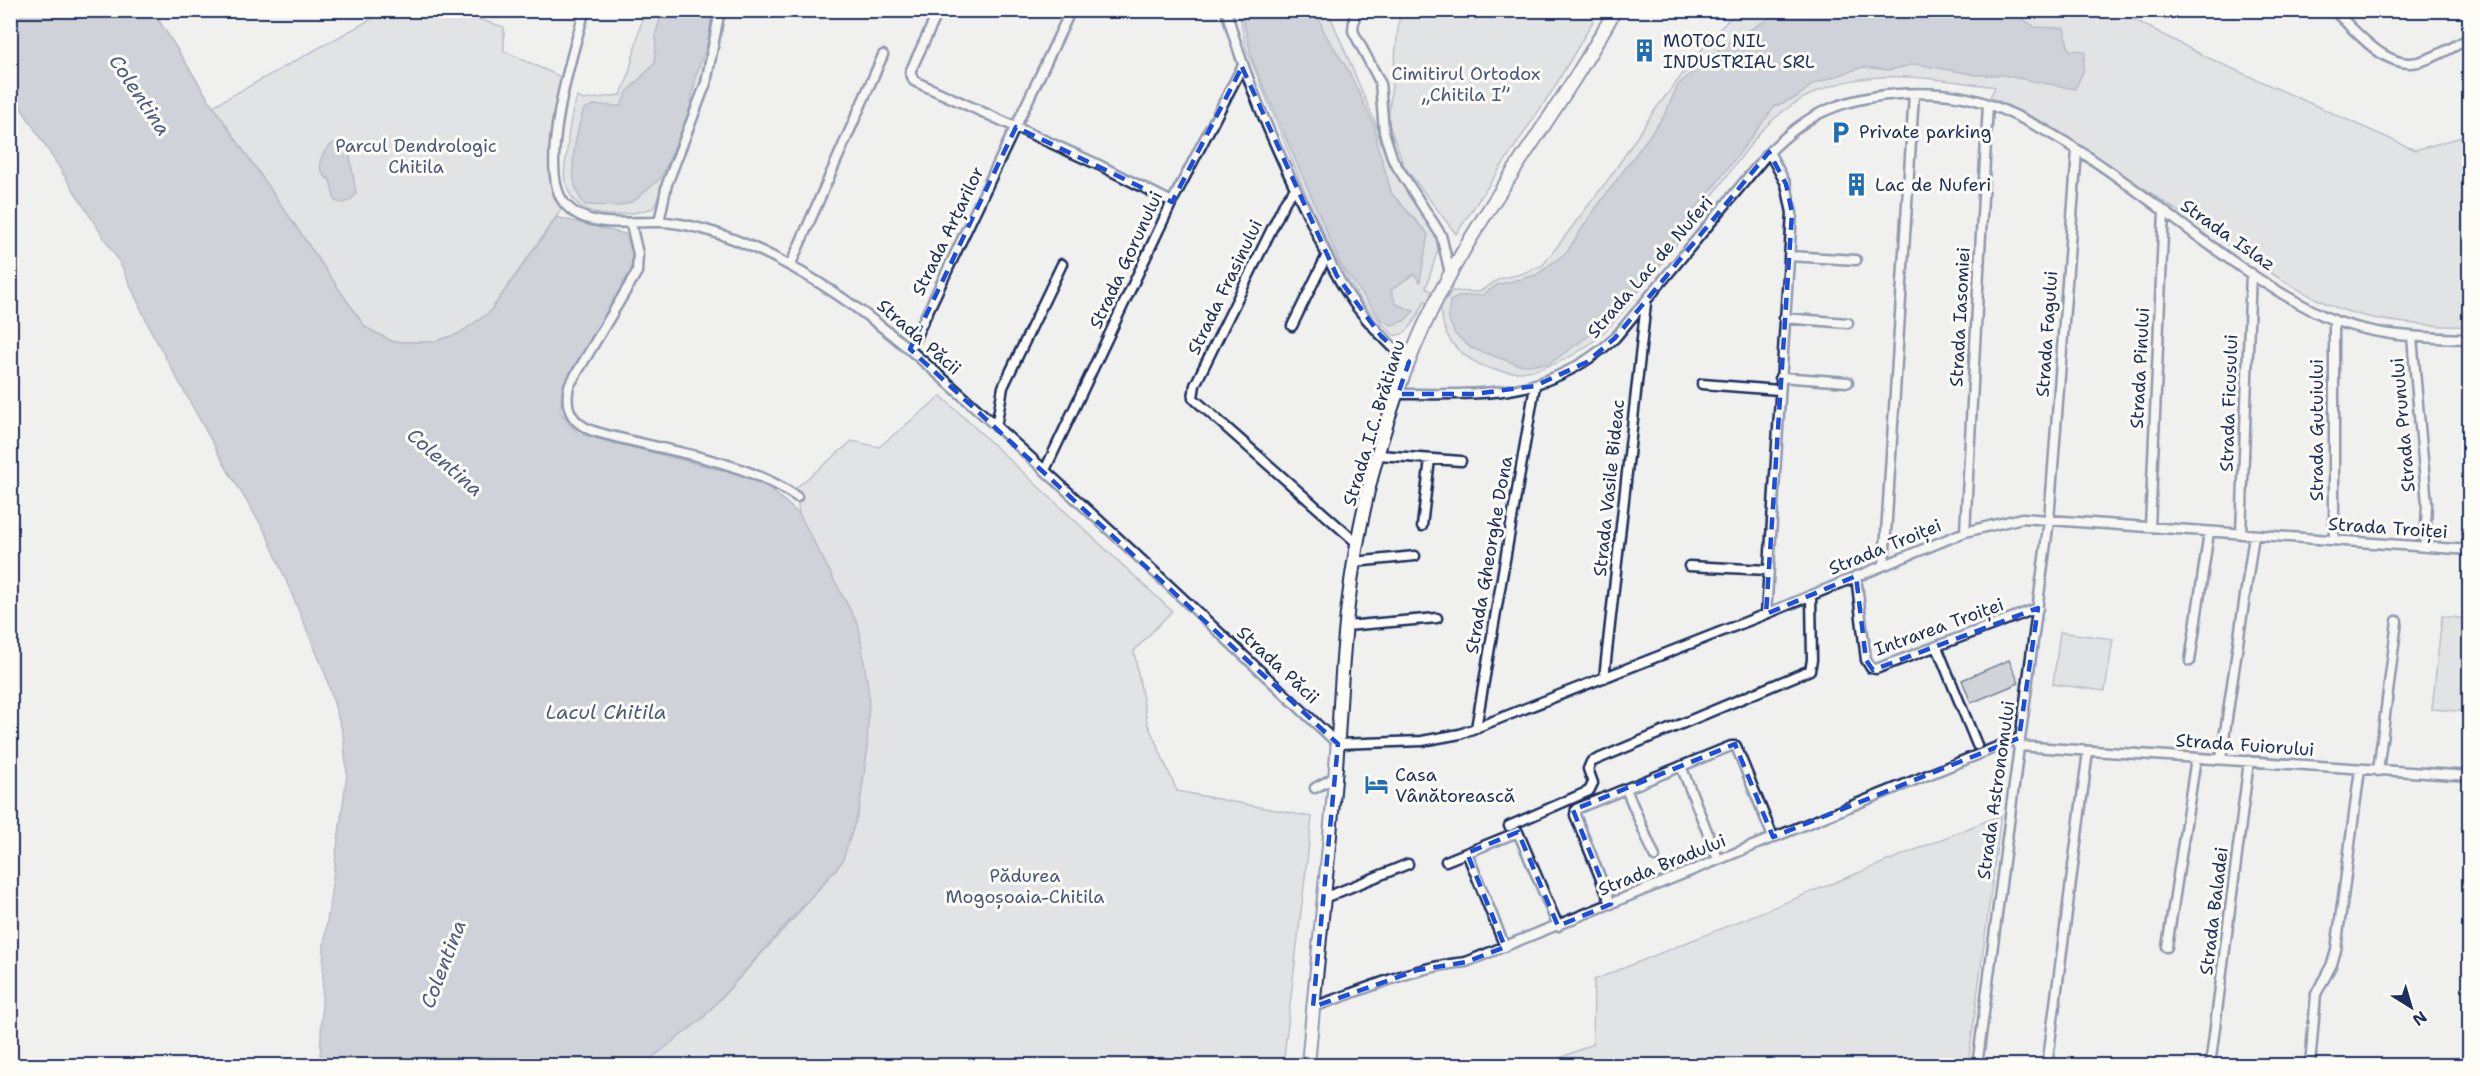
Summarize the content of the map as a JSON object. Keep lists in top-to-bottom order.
{
  "streets": {
    "main road": ["Strada I.C. Brătianu"],
    "street": [
      "Strada Arțarilor",
      "Strada Islaz",
      "Strada Gorunului",
      "Strada Lac de Nuferi",
      "Strada Frasinului",
      "Strada Iasomiei",
      "Strada Fagului",
      "Strada Păcii",
      "Strada Pinului",
      "Strada Ficusului",
      "Strada Prunului",
      "Strada Gutuiului",
      "Strada Vasile Bideac",
      "Strada Troiței",
      "Strada Gheorghe Dona",
      "Intrarea Troiței",
      "Strada Fuiorului",
      "Strada Astronomului",
      "Strada Bradului",
      "Strada Baladei"
    ]
  },
  "crossings": [
    ["Strada Arțarilor", "Strada Păcii"],
    ["Strada Islaz", "Strada Lac de Nuferi"],
    ["Strada Islaz", "Strada Iasomiei"],
    ["Strada Islaz", "Strada Fagului"],
    ["Strada Islaz", "Strada Pinului"],
    ["Strada Islaz", "Strada Ficusului"],
    ["Strada Islaz", "Strada Prunului"],
    ["Strada Islaz", "Strada Gutuiului"],
    ["Strada Gorunului", "Strada Păcii"],
    ["Strada Lac de Nuferi", "Strada Iasomiei"],
    ["Strada Lac de Nuferi", "Strada I.C. Brătianu"],
    ["Strada Lac de Nuferi", "Strada Vasile Bideac"],
    ["Strada Lac de Nuferi", "Strada Gheorghe Dona"],
    ["Strada Frasinului", "Strada I.C. Brătianu"],
    ["Strada Iasomiei", "Strada Troiței"],
    ["Strada Fagului", "Strada Troiței"],
    ["Strada Fagului", "Strada Astronomului"],
    ["Strada Păcii", "Strada I.C. Brătianu"],
    ["Strada Păcii", "Strada Troiței"],
    ["Strada Pinului", "Strada Troiței"],
    ["Strada Ficusului", "Strada Troiței"],
    ["Strada I.C. Brătianu", "Strada Troiței"],
    ["Strada I.C. Brătianu", "Strada Bradului"],
    ["Strada Prunului", "Strada Troiței"],
    ["Strada Gutuiului", "Strada Troiței"],
    ["Strada Vasile Bideac", "Strada Troiței"],
    ["Strada Troiței", "Strada Gheorghe Dona"],
    ["Strada Troiței", "Intrarea Troiței"],
    ["Strada Troiței", "Strada Astronomului"],
    ["Intrarea Troiței", "Strada Astronomului"],
    ["Strada Fuiorului", "Strada Astronomului"],
    ["Strada Fuiorului", "Strada Bradului"],
    ["Strada Fuiorului", "Strada Baladei"],
    ["Strada Astronomului", "Strada Bradului"]
  ],
  "water": ["Colentina", "Lacul Chitila"],
  "parks": ["Cimitirul Ortodox „Chitila I”", "Parcul Dendrologic Chitila", "Pădurea Mogoșoaia-Chitila"],
  "places": {
    "building": ["MOTOC NIL INDUSTRIAL SRL", "Lac de Nuferi"],
    "parking": ["Private parking"],
    "hotel": ["Casa Vânătorească"]
  },
  "north": "bottom right"
}
